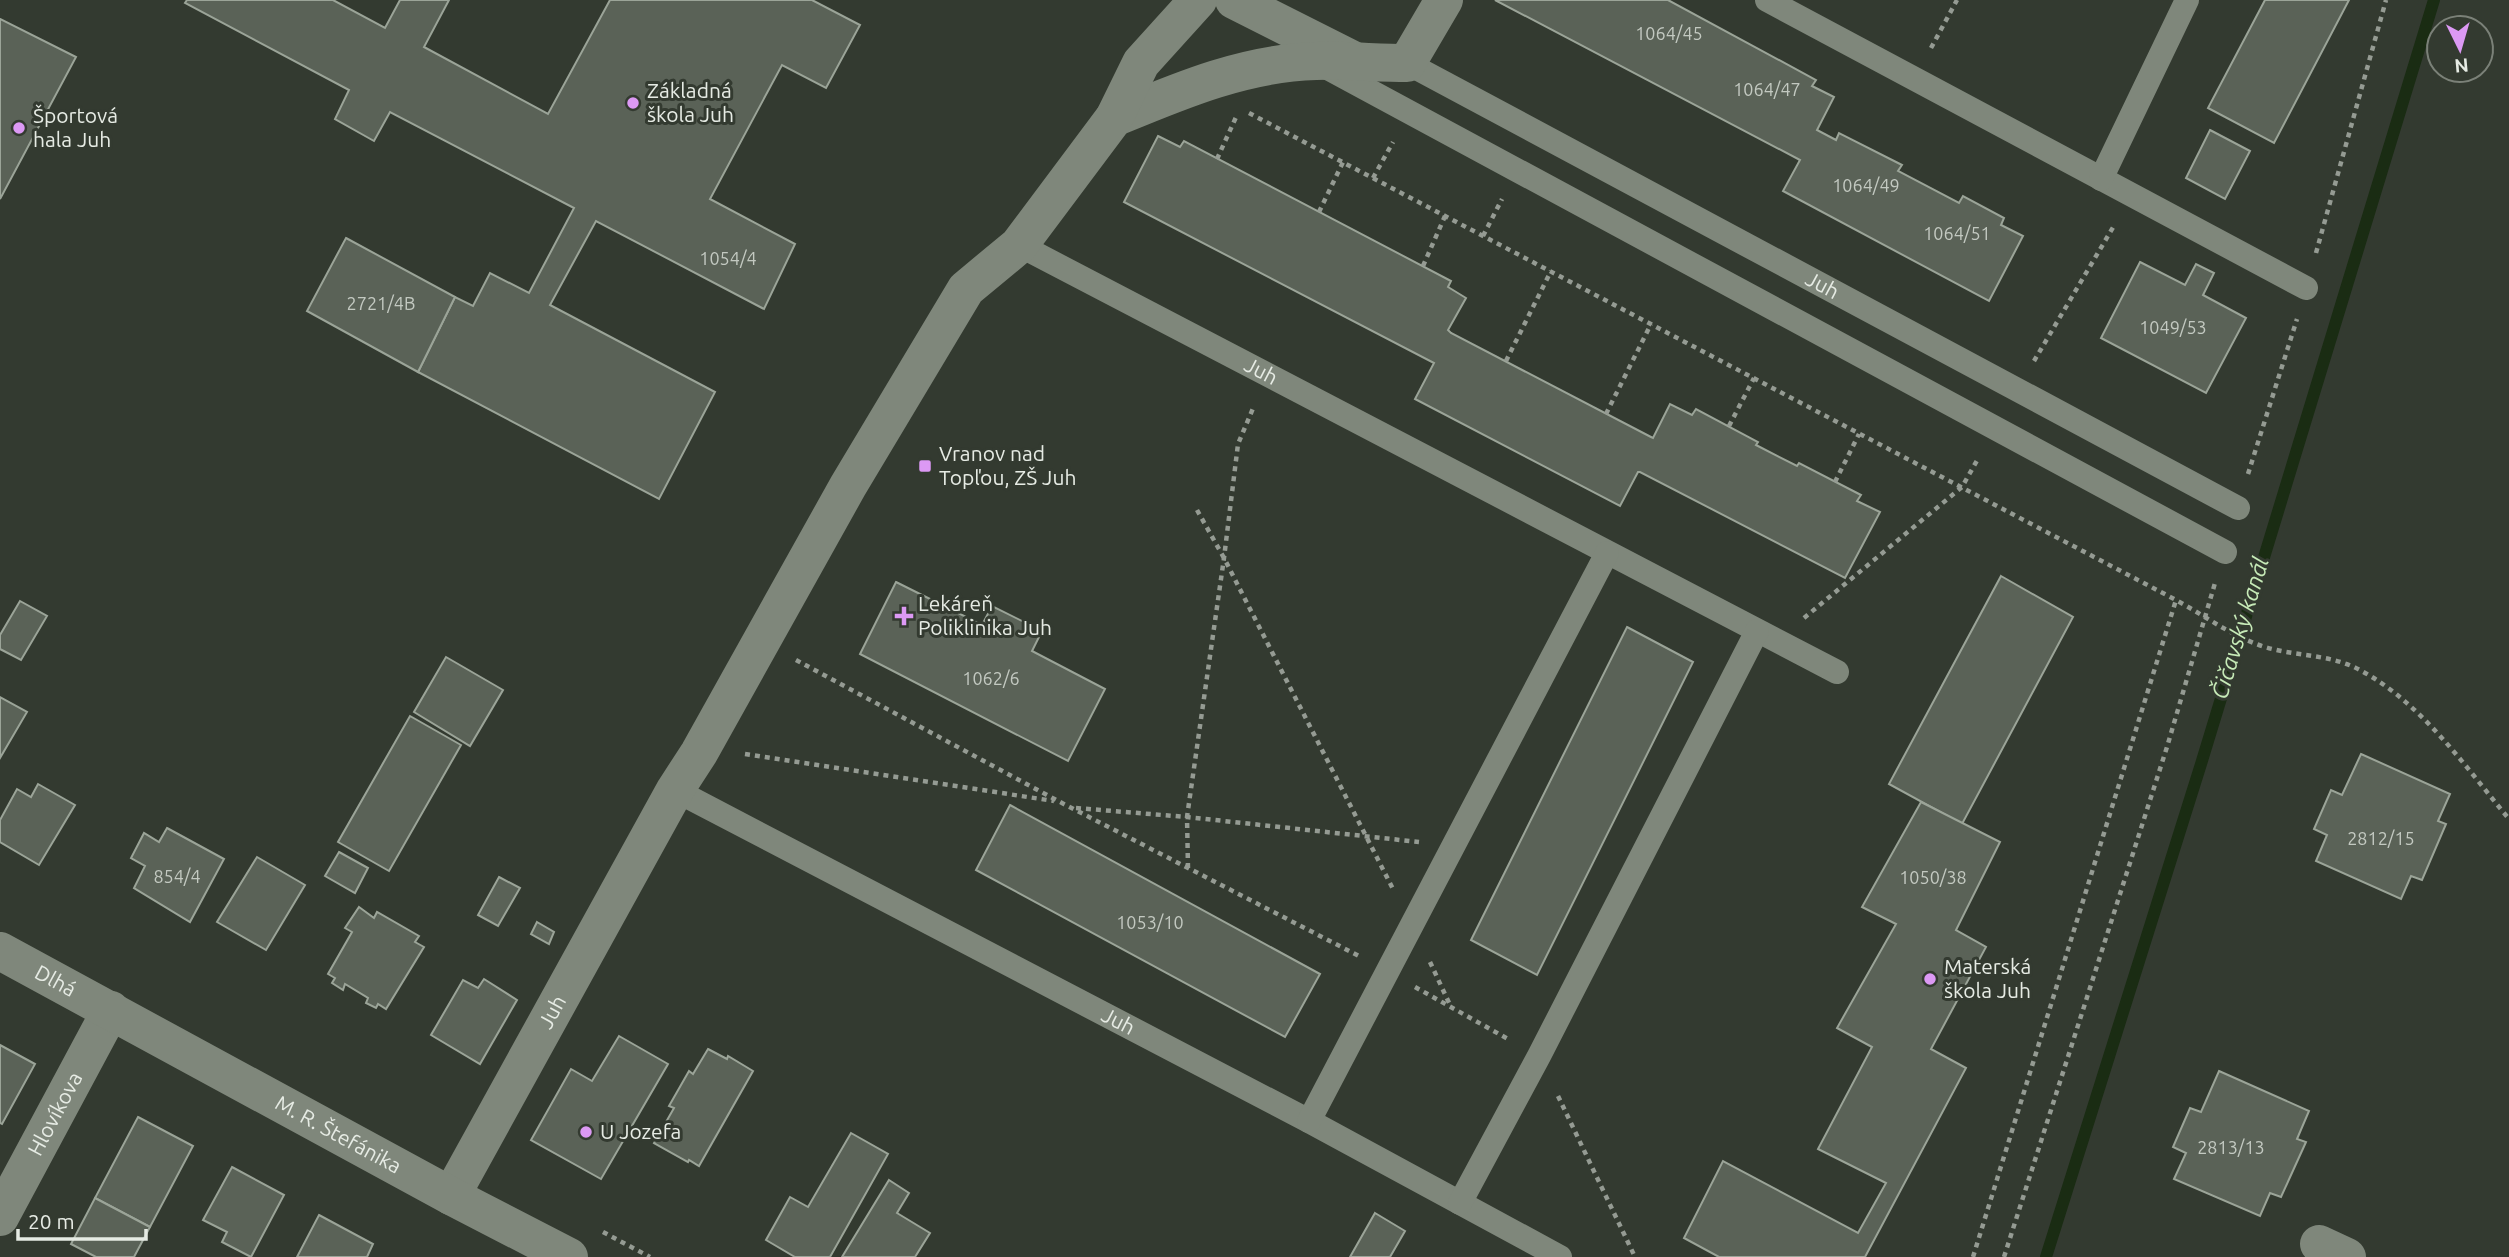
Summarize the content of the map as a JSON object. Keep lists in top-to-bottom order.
{
  "streets": {
    "street": [
      "Juh",
      "Dlhá",
      "Hlovíkova",
      "M. R. Štefánika"
    ]
  },
  "crossings": [
    ["Juh", "M. R. Štefánika"],
    ["Dlhá", "Hlovíkova"],
    ["Dlhá", "M. R. Štefánika"],
    ["Hlovíkova", "M. R. Štefánika"]
  ],
  "water": ["Čičavský kanál"],
  "places": {
    "other": [
      "Základná škola Juh",
      "Športová hala Juh",
      "Materská škola Juh",
      "U Jozefa"
    ],
    "transit": ["Vranov nad Topľou, ZŠ Juh"],
    "health": ["Lekáreň Poliklinika Juh"]
  },
  "house_numbers": [
    "1064/45",
    "1064/47",
    "1064/49",
    "1064/51",
    "1054/4",
    "2721/4B",
    "1049/53",
    "1062/6",
    "2812/15",
    "854/4",
    "1050/38",
    "1053/10",
    "2813/13"
  ],
  "scale_bar": "20 m",
  "north": "bottom"
}
